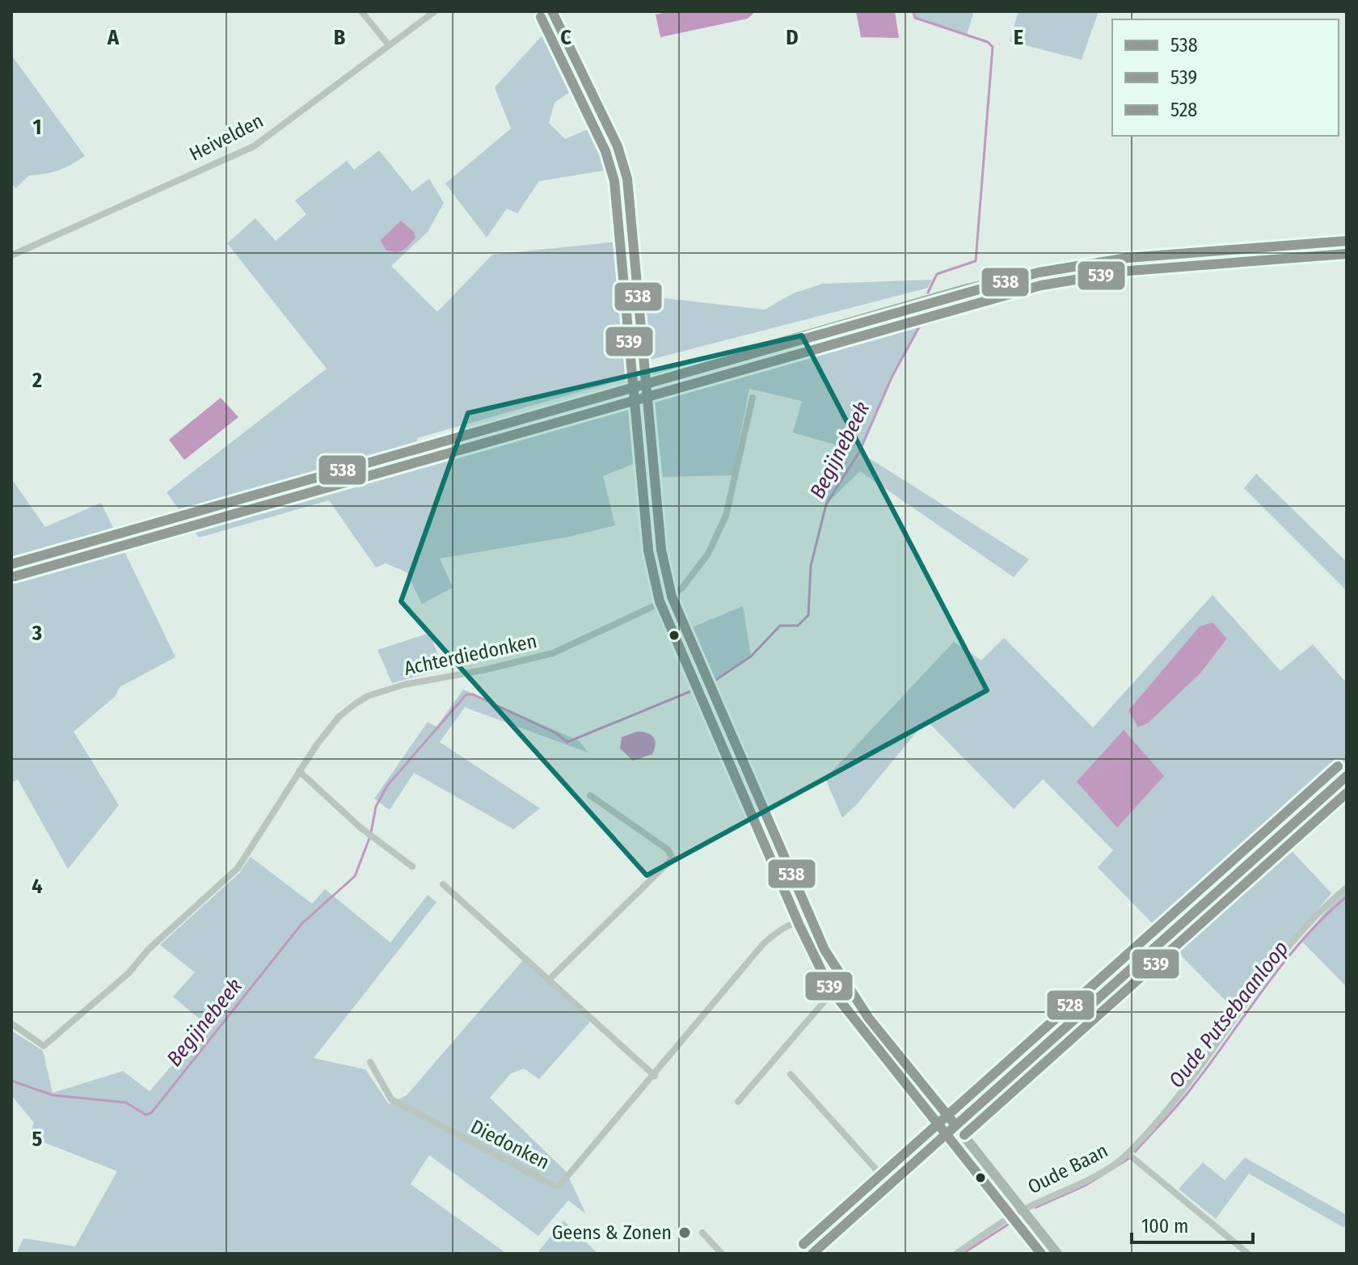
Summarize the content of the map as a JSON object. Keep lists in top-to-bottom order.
{
  "streets": {
    "street": [
      "Heivelden",
      "Achterdiedonken",
      "Diedonken",
      "Oude Baan"
    ]
  },
  "water": ["Begijnebeek", "Oude Putsebaanloop"],
  "places": ["Geens & Zonen"],
  "lines": ["transit line 538", "transit line 539", "transit line 528"],
  "legend": ["538", "539", "528"],
  "scale_bar": "100 m",
  "grid": {
    "columns": [
      "A",
      "B",
      "C",
      "D",
      "E"
    ],
    "rows": [
      "1",
      "2",
      "3",
      "4",
      "5"
    ]
  }
}
